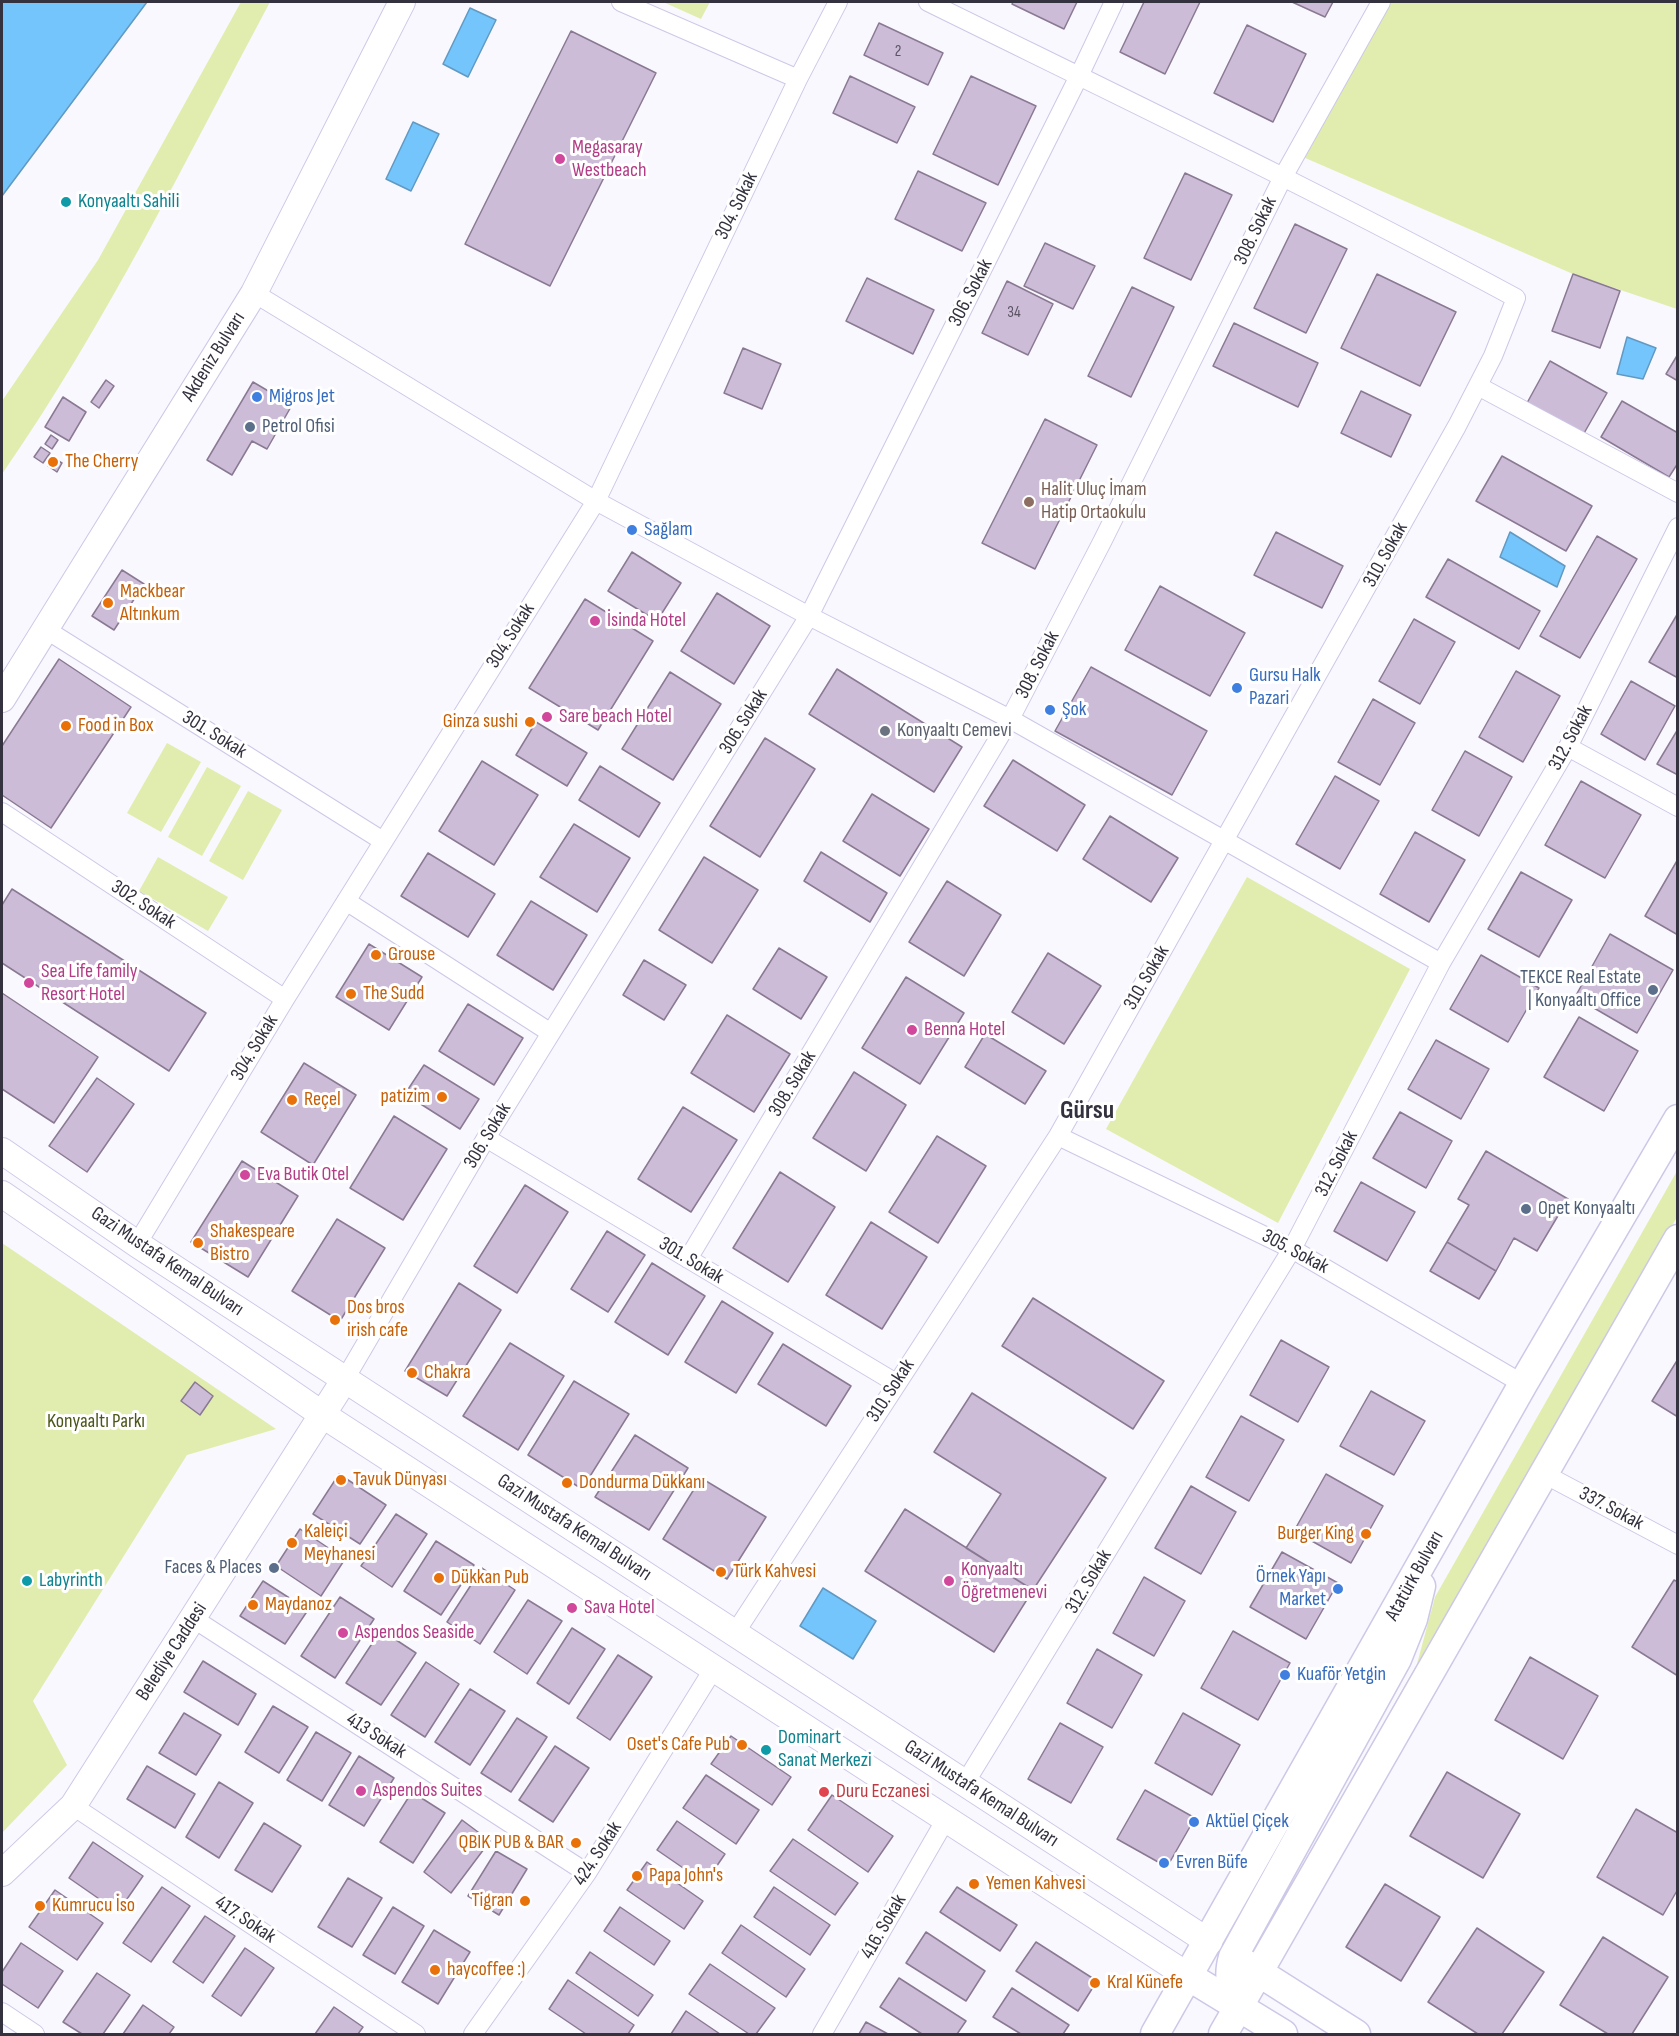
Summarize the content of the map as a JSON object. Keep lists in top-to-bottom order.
{
  "streets": {
    "main road": [
      "306. Sokak",
      "Akdeniz Bulvarı",
      "Gazi Mustafa Kemal Bulvarı",
      "Atatürk Bulvarı",
      "Belediye Caddesi"
    ],
    "street": [
      "304. Sokak",
      "308. Sokak",
      "310. Sokak",
      "301. Sokak",
      "312. Sokak",
      "302. Sokak",
      "305. Sokak",
      "337. Sokak",
      "413 Sokak",
      "424. Sokak",
      "417. Sokak",
      "416. Sokak"
    ]
  },
  "crossings": [
    ["304. Sokak", "301. Sokak"],
    ["304. Sokak", "302. Sokak"],
    ["304. Sokak", "Gazi Mustafa Kemal Bulvarı"],
    ["308. Sokak", "310. Sokak"],
    ["308. Sokak", "301. Sokak"],
    ["306. Sokak", "301. Sokak"],
    ["306. Sokak", "Gazi Mustafa Kemal Bulvarı"],
    ["306. Sokak", "Belediye Caddesi"],
    ["Akdeniz Bulvarı", "301. Sokak"],
    ["310. Sokak", "301. Sokak"],
    ["310. Sokak", "305. Sokak"],
    ["310. Sokak", "Gazi Mustafa Kemal Bulvarı"],
    ["312. Sokak", "305. Sokak"],
    ["312. Sokak", "Gazi Mustafa Kemal Bulvarı"],
    ["305. Sokak", "Atatürk Bulvarı"],
    ["Gazi Mustafa Kemal Bulvarı", "Atatürk Bulvarı"],
    ["Gazi Mustafa Kemal Bulvarı", "Belediye Caddesi"],
    ["Gazi Mustafa Kemal Bulvarı", "424. Sokak"],
    ["Gazi Mustafa Kemal Bulvarı", "416. Sokak"],
    ["Belediye Caddesi", "413 Sokak"],
    ["Belediye Caddesi", "417. Sokak"],
    ["413 Sokak", "424. Sokak"]
  ],
  "districts": ["Gürsu"],
  "parks": ["Konyaaltı Parkı"],
  "places": [
    "Megasaray Westbeach",
    "Konyaaltı Sahili",
    "Migros Jet",
    "Petrol Ofisi",
    "The Cherry",
    "Halit Uluç İmam Hatip Ortaokulu",
    "Sağlam",
    "Mackbear Altınkum",
    "İsinda Hotel",
    "Gursu Halk Pazari",
    "Şok",
    "Sare beach Hotel",
    "Ginza sushi",
    "Food in Box",
    "Konyaaltı Cemevi",
    "Grouse",
    "Sea Life family Resort Hotel",
    "TEKCE Real Estate | Konyaaltı Office",
    "The Sudd",
    "Benna Hotel",
    "patizim",
    "Reçel",
    "Eva Butik Otel",
    "Opet Konyaaltı",
    "Shakespeare Bistro",
    "Dos bros irish cafe",
    "Chakra",
    "Tavuk Dünyası",
    "Dondurma Dükkanı",
    "Burger King",
    "Kaleiçi Meyhanesi",
    "Faces & Places",
    "Türk Kahvesi",
    "Dükkan Pub",
    "Labyrinth",
    "Konyaaltı Öğretmenevi",
    "Örnek Yapı Market",
    "Maydanoz",
    "Sava Hotel",
    "Aspendos Seaside",
    "Kuaför Yetgin",
    "Oset's Cafe Pub",
    "Dominart Sanat Merkezi",
    "Aspendos Suites",
    "Duru Eczanesi",
    "Aktüel Çiçek",
    "QBIK PUB & BAR",
    "Evren Büfe",
    "Papa John's",
    "Yemen Kahvesi",
    "Tigran",
    "Kumrucu İso",
    "haycoffee :)",
    "Kral Künefe"
  ],
  "house_numbers": ["2", "34"]
}
